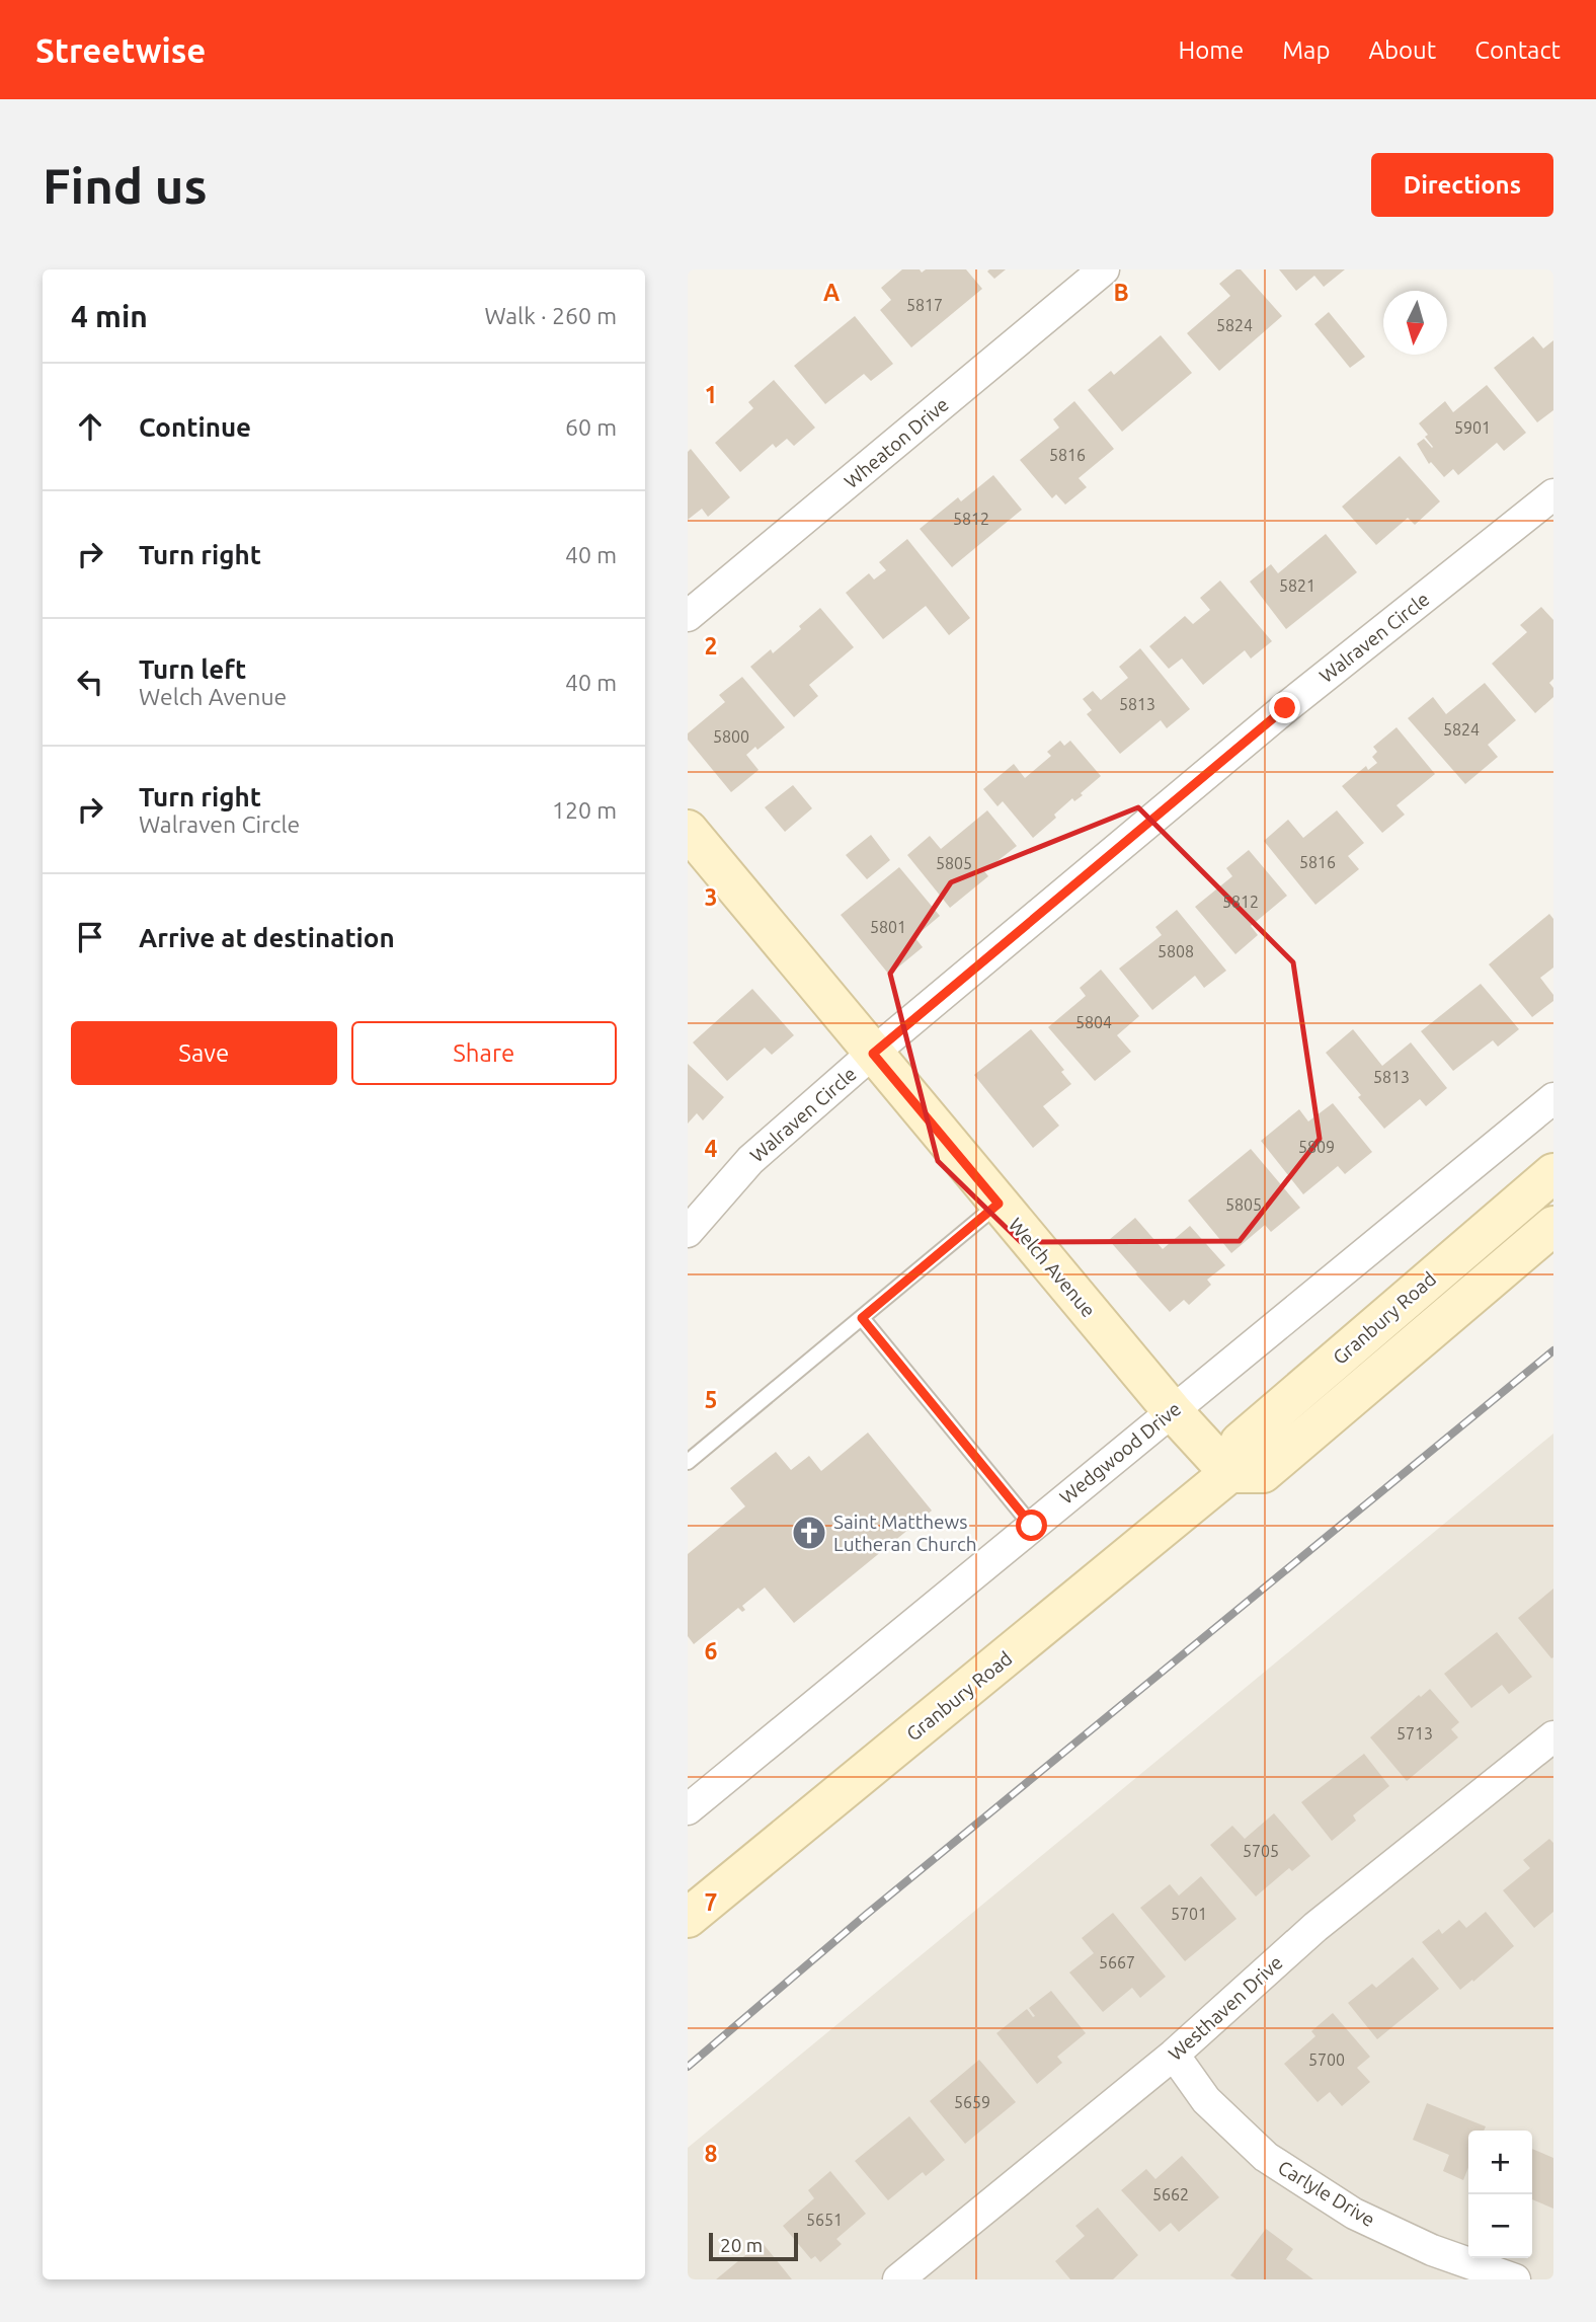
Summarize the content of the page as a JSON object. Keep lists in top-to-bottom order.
{
  "streets": {
    "main road": ["Welch Avenue", "Granbury Road"],
    "street": [
      "Wheaton Drive",
      "Walraven Circle",
      "Wedgwood Drive",
      "Westhaven Drive",
      "Carlyle Drive"
    ]
  },
  "crossings": [
    ["Walraven Circle", "Welch Avenue"],
    ["Welch Avenue", "Granbury Road"],
    ["Welch Avenue", "Wedgwood Drive"],
    ["Westhaven Drive", "Carlyle Drive"]
  ],
  "places": {
    "church": ["Saint Matthews Lutheran Church"]
  },
  "house_numbers": [
    "5817",
    "5824",
    "5901",
    "5816",
    "5812",
    "5821",
    "5813",
    "5824",
    "5800",
    "5816",
    "5805",
    "5812",
    "5801",
    "5808",
    "5804",
    "5813",
    "5809",
    "5805",
    "5713",
    "5705",
    "5701",
    "5667",
    "5700",
    "5659",
    "5662",
    "5651"
  ],
  "scale_bar": "20 m",
  "north": "bottom",
  "page": {
    "header": "Streetwise",
    "nav": [
      "Home",
      "Map",
      "About",
      "Contact"
    ],
    "buttons": [
      "Directions",
      ["Save", "Share"]
    ],
    "title": "Find us",
    "heading": ["4 min", "Walk · 260 m"],
    "list": [
      ["Continue", "60 m"],
      ["Turn right", "40 m"],
      ["Turn left", "Welch Avenue", "40 m"],
      ["Turn right", "Walraven Circle", "120 m"],
      "Arrive at destination"
    ],
    "map_buttons": ["+", "−"],
    "scale": "20 m"
  },
  "grid": {
    "columns": ["A", "B"],
    "rows": [
      "1",
      "2",
      "3",
      "4",
      "5",
      "6",
      "7",
      "8"
    ]
  }
}
